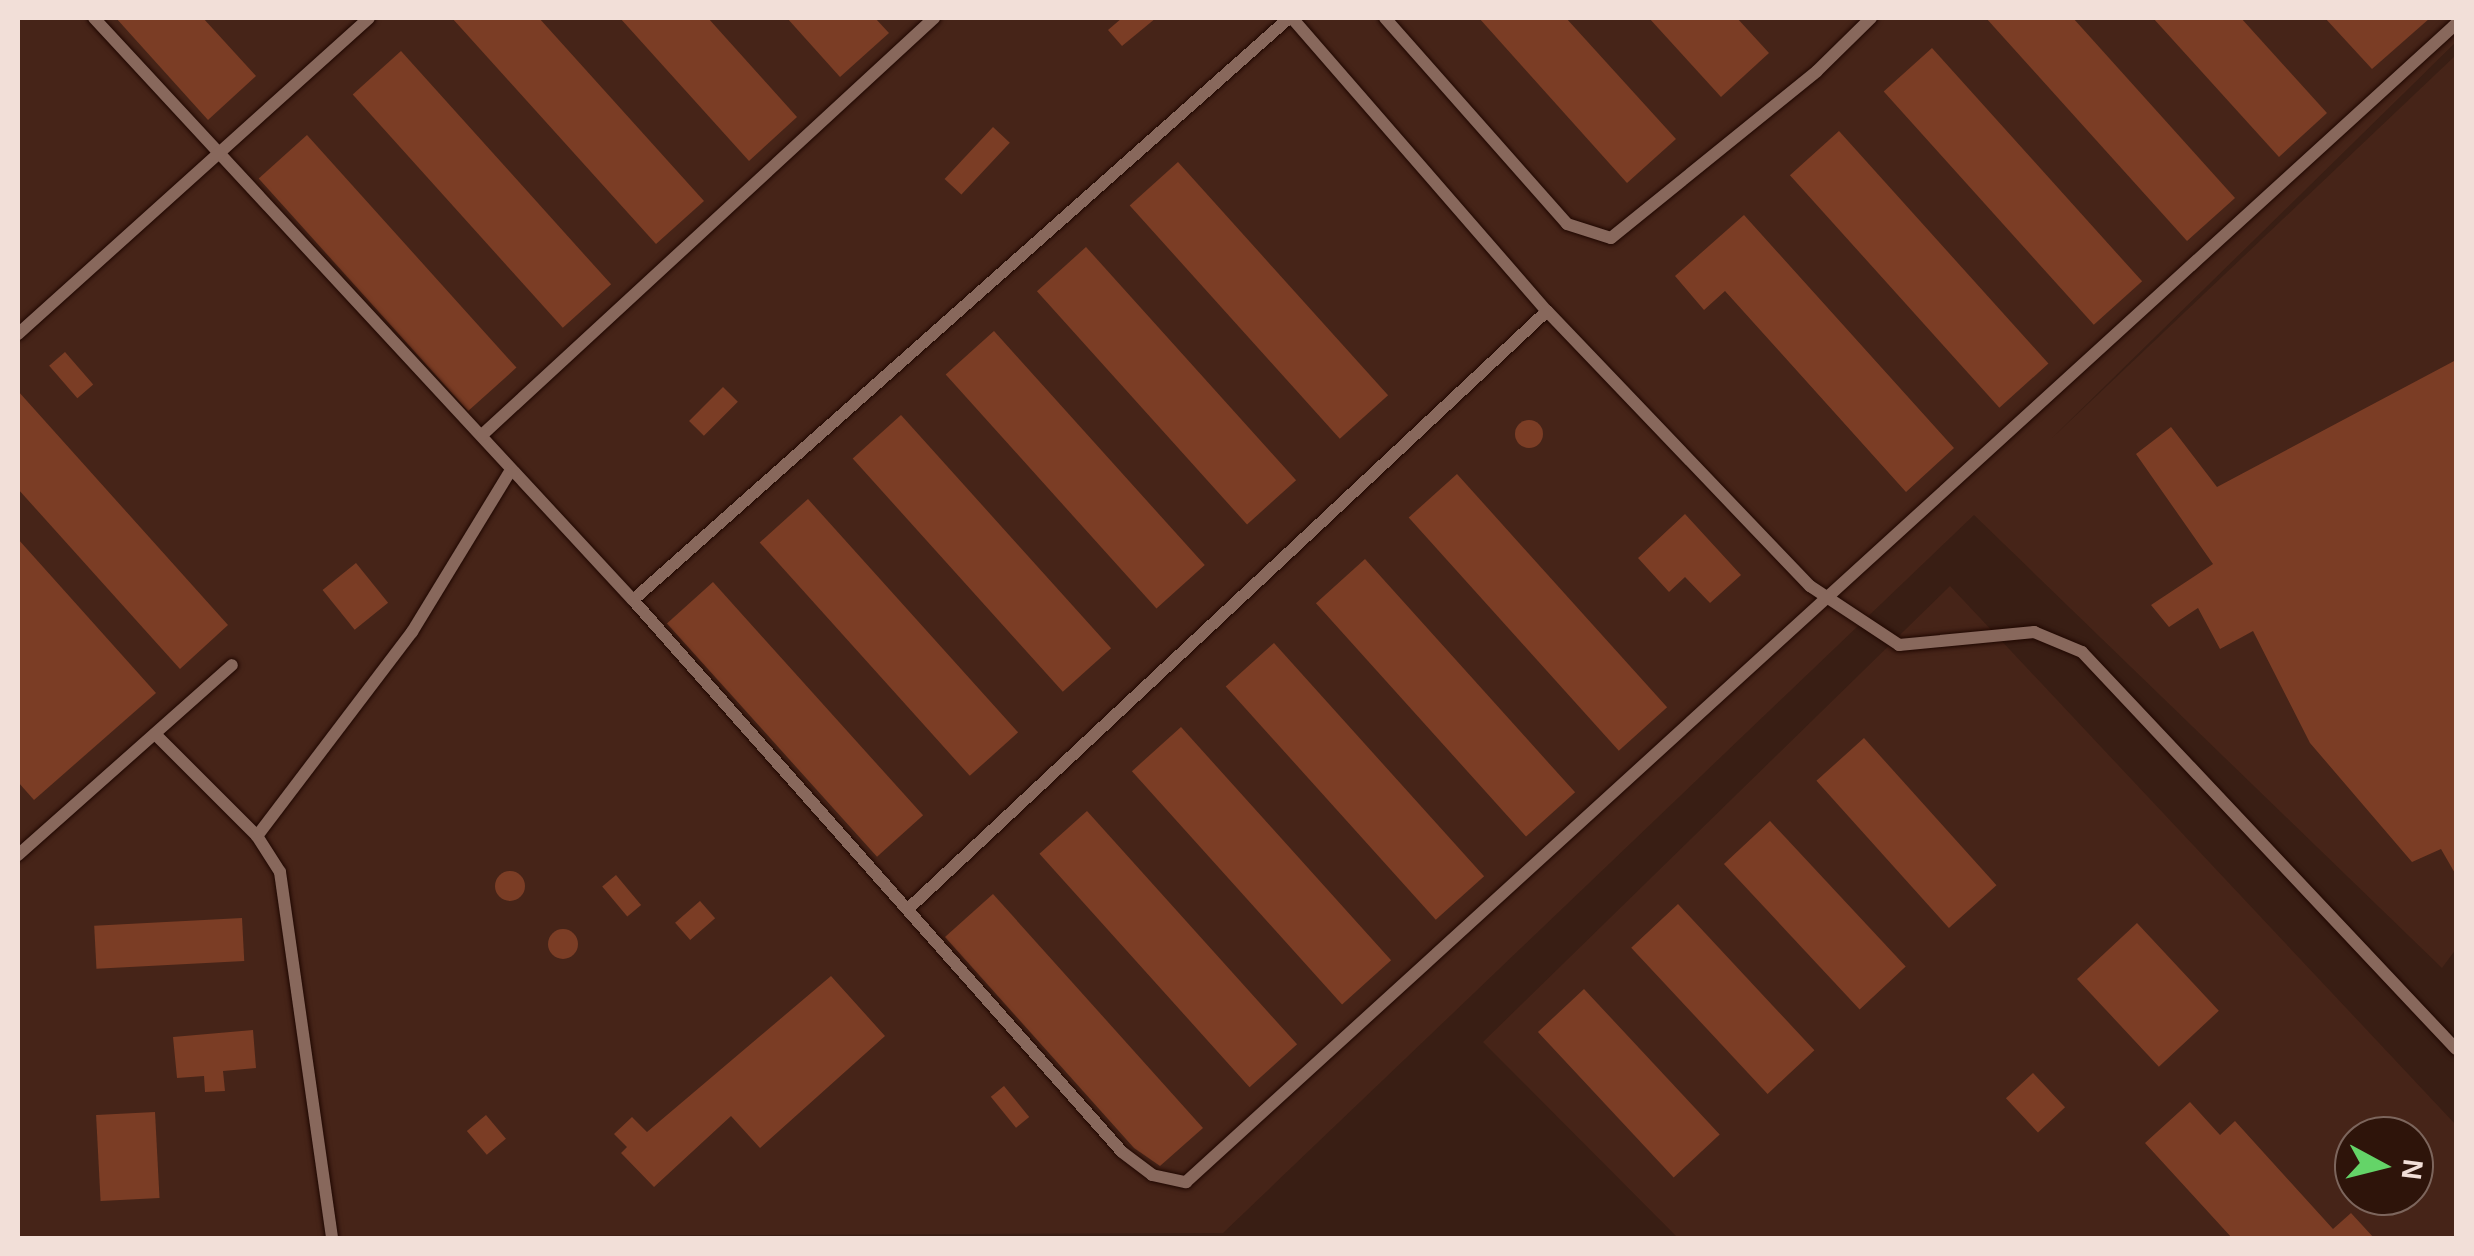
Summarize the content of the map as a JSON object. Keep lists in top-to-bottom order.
{
  "north": "right"
}
